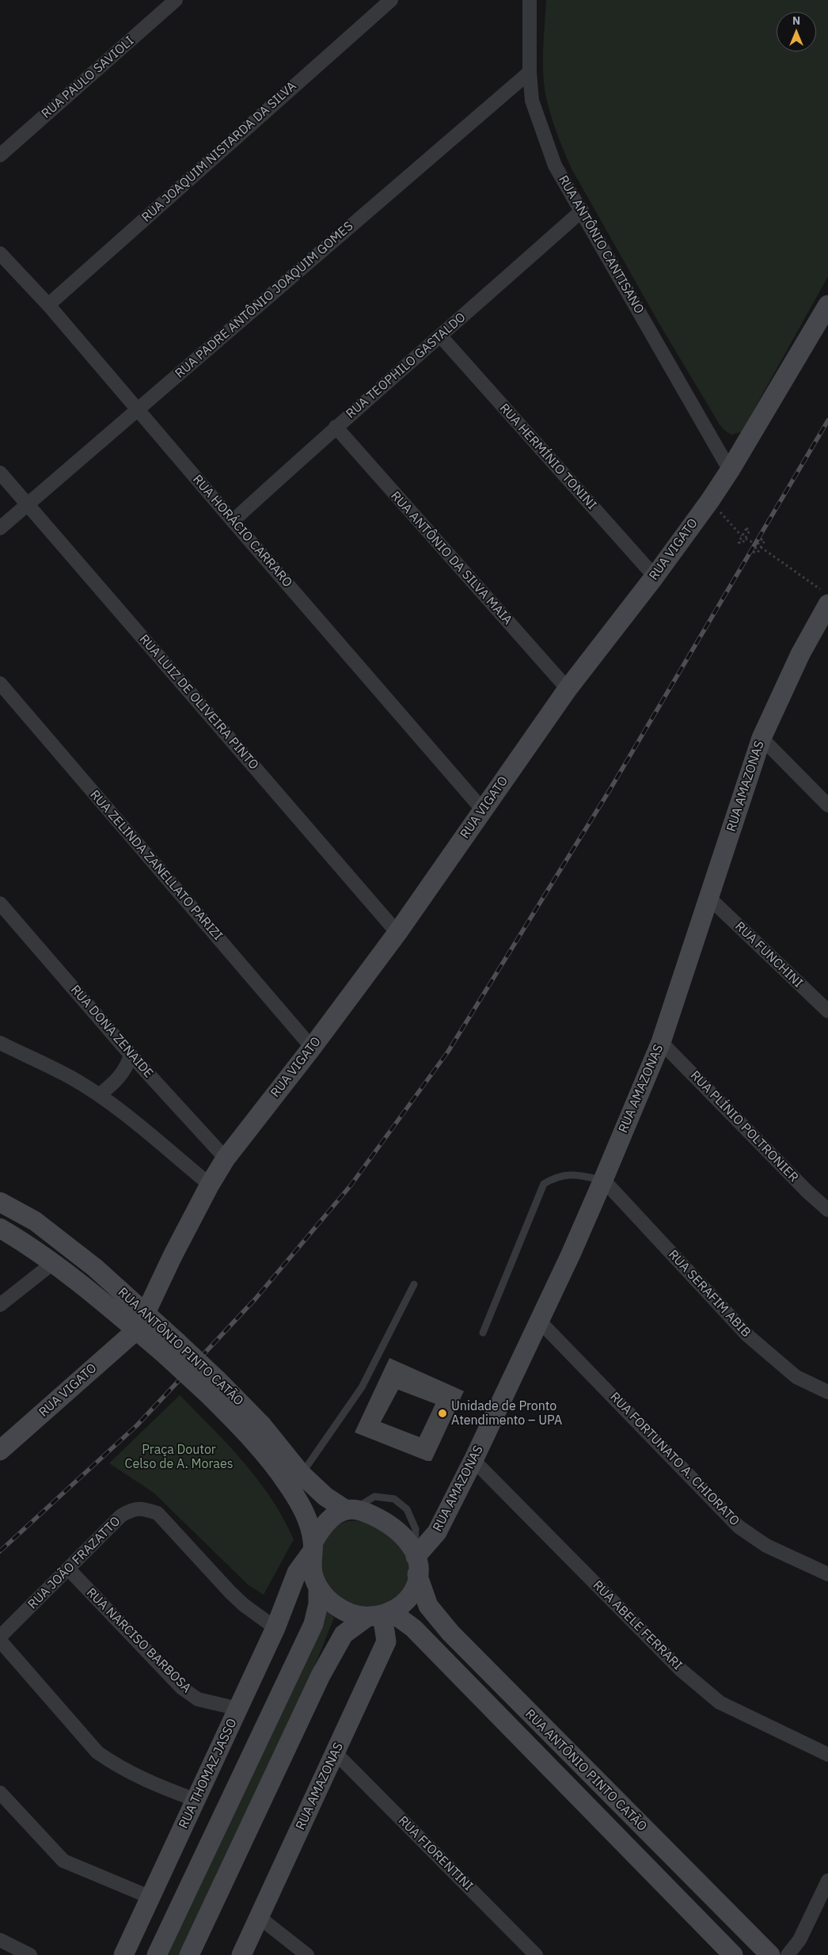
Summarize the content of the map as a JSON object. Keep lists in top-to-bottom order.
{
  "streets": {
    "street": [
      "RUA PAULO SAVIOLI",
      "RUA JOAQUIM NISTARDA DA SILVA",
      "RUA ANTÔNIO CANTISANO",
      "RUA PADRE ANTÔNIO JOAQUIM GOMES",
      "RUA TEOPHILO GASTALDO",
      "RUA HERMÍNIO TONINI",
      "RUA HORÁCIO CARRARO",
      "RUA VIGATO",
      "RUA ANTÔNIO DA SILVA MAIA",
      "RUA LUIZ DE OLIVEIRA PINTO",
      "RUA AMAZONAS",
      "RUA ZELINDA ZANELLATO PARIZI",
      "RUA FUNCHINI",
      "RUA DONA ZENAIDE",
      "RUA PLÍNIO POLTRONIER",
      "RUA SERAFIM ABIB",
      "RUA ANTÔNIO PINTO CATÃO",
      "RUA FORTUNATO A. CHIORATO",
      "RUA JOÃO FRAZATTO",
      "RUA ABELE FERRARI",
      "RUA NARCISO BARBOSA",
      "RUA THOMAZ JASSO",
      "RUA FIORENTINI"
    ]
  },
  "crossings": [
    ["RUA JOAQUIM NISTARDA DA SILVA", "RUA HORÁCIO CARRARO"],
    ["RUA ANTÔNIO CANTISANO", "RUA PADRE ANTÔNIO JOAQUIM GOMES"],
    ["RUA ANTÔNIO CANTISANO", "RUA TEOPHILO GASTALDO"],
    ["RUA ANTÔNIO CANTISANO", "RUA VIGATO"],
    ["RUA PADRE ANTÔNIO JOAQUIM GOMES", "RUA HORÁCIO CARRARO"],
    ["RUA PADRE ANTÔNIO JOAQUIM GOMES", "RUA LUIZ DE OLIVEIRA PINTO"],
    ["RUA TEOPHILO GASTALDO", "RUA HERMÍNIO TONINI"],
    ["RUA TEOPHILO GASTALDO", "RUA HORÁCIO CARRARO"],
    ["RUA TEOPHILO GASTALDO", "RUA ANTÔNIO DA SILVA MAIA"],
    ["RUA HERMÍNIO TONINI", "RUA VIGATO"],
    ["RUA HORÁCIO CARRARO", "RUA VIGATO"],
    ["RUA VIGATO", "RUA ANTÔNIO DA SILVA MAIA"],
    ["RUA VIGATO", "RUA LUIZ DE OLIVEIRA PINTO"],
    ["RUA VIGATO", "RUA ZELINDA ZANELLATO PARIZI"],
    ["RUA VIGATO", "RUA DONA ZENAIDE"],
    ["RUA VIGATO", "RUA ANTÔNIO PINTO CATÃO"],
    ["RUA AMAZONAS", "RUA FUNCHINI"],
    ["RUA AMAZONAS", "RUA PLÍNIO POLTRONIER"],
    ["RUA AMAZONAS", "RUA SERAFIM ABIB"],
    ["RUA AMAZONAS", "RUA ANTÔNIO PINTO CATÃO"],
    ["RUA AMAZONAS", "RUA FORTUNATO A. CHIORATO"],
    ["RUA AMAZONAS", "RUA ABELE FERRARI"],
    ["RUA AMAZONAS", "RUA THOMAZ JASSO"],
    ["RUA AMAZONAS", "RUA FIORENTINI"],
    ["RUA ANTÔNIO PINTO CATÃO", "RUA THOMAZ JASSO"],
    ["RUA JOÃO FRAZATTO", "RUA NARCISO BARBOSA"],
    ["RUA JOÃO FRAZATTO", "RUA THOMAZ JASSO"],
    ["RUA NARCISO BARBOSA", "RUA THOMAZ JASSO"]
  ],
  "parks": ["Praça Doutor Celso de A. Moraes"],
  "places": ["Unidade de Pronto Atendimento – UPA"],
  "north": "top"
}
